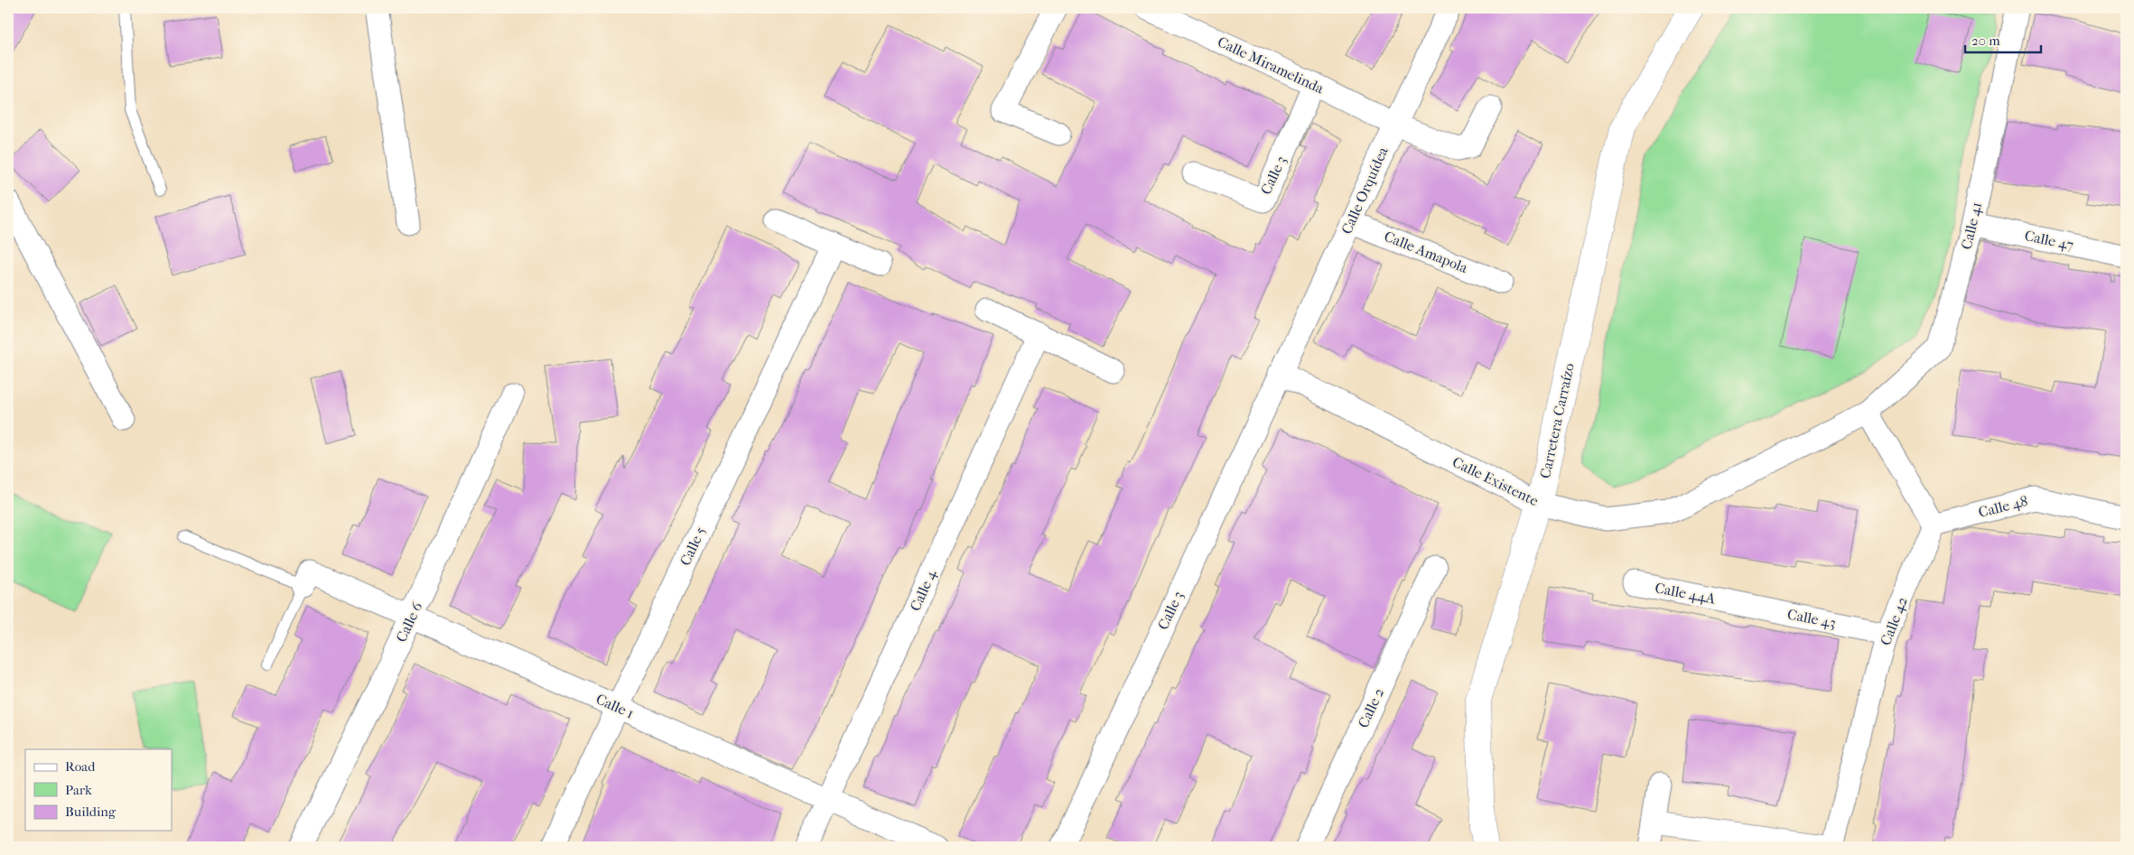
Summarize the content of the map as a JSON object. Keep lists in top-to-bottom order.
{
  "streets": {
    "street": [
      "Calle Miramelinda",
      "Calle 3",
      "Calle Orquídea",
      "Calle 41",
      "Calle 47",
      "Calle Amapola",
      "Carretera Carraízo",
      "Calle Existente",
      "Calle 48",
      "Calle 5",
      "Calle 4",
      "Calle 44A",
      "Calle 43",
      "Calle 42",
      "Calle 6",
      "Calle 1",
      "Calle 2"
    ]
  },
  "crossings": [
    ["Calle Miramelinda", "Calle 3"],
    ["Calle Miramelinda", "Calle Orquídea"],
    ["Calle 3", "Calle Orquídea"],
    ["Calle 3", "Calle Existente"],
    ["Calle Orquídea", "Calle Amapola"],
    ["Calle Orquídea", "Calle Existente"],
    ["Calle 41", "Calle 47"],
    ["Calle 41", "Calle Existente"],
    ["Carretera Carraízo", "Calle Existente"],
    ["Calle 48", "Calle 42"],
    ["Calle 5", "Calle 1"],
    ["Calle 4", "Calle 1"],
    ["Calle 44A", "Calle 43"],
    ["Calle 43", "Calle 42"],
    ["Calle 6", "Calle 1"]
  ],
  "legend": ["Road", "Park", "Building"],
  "scale_bar": "20 m"
}
